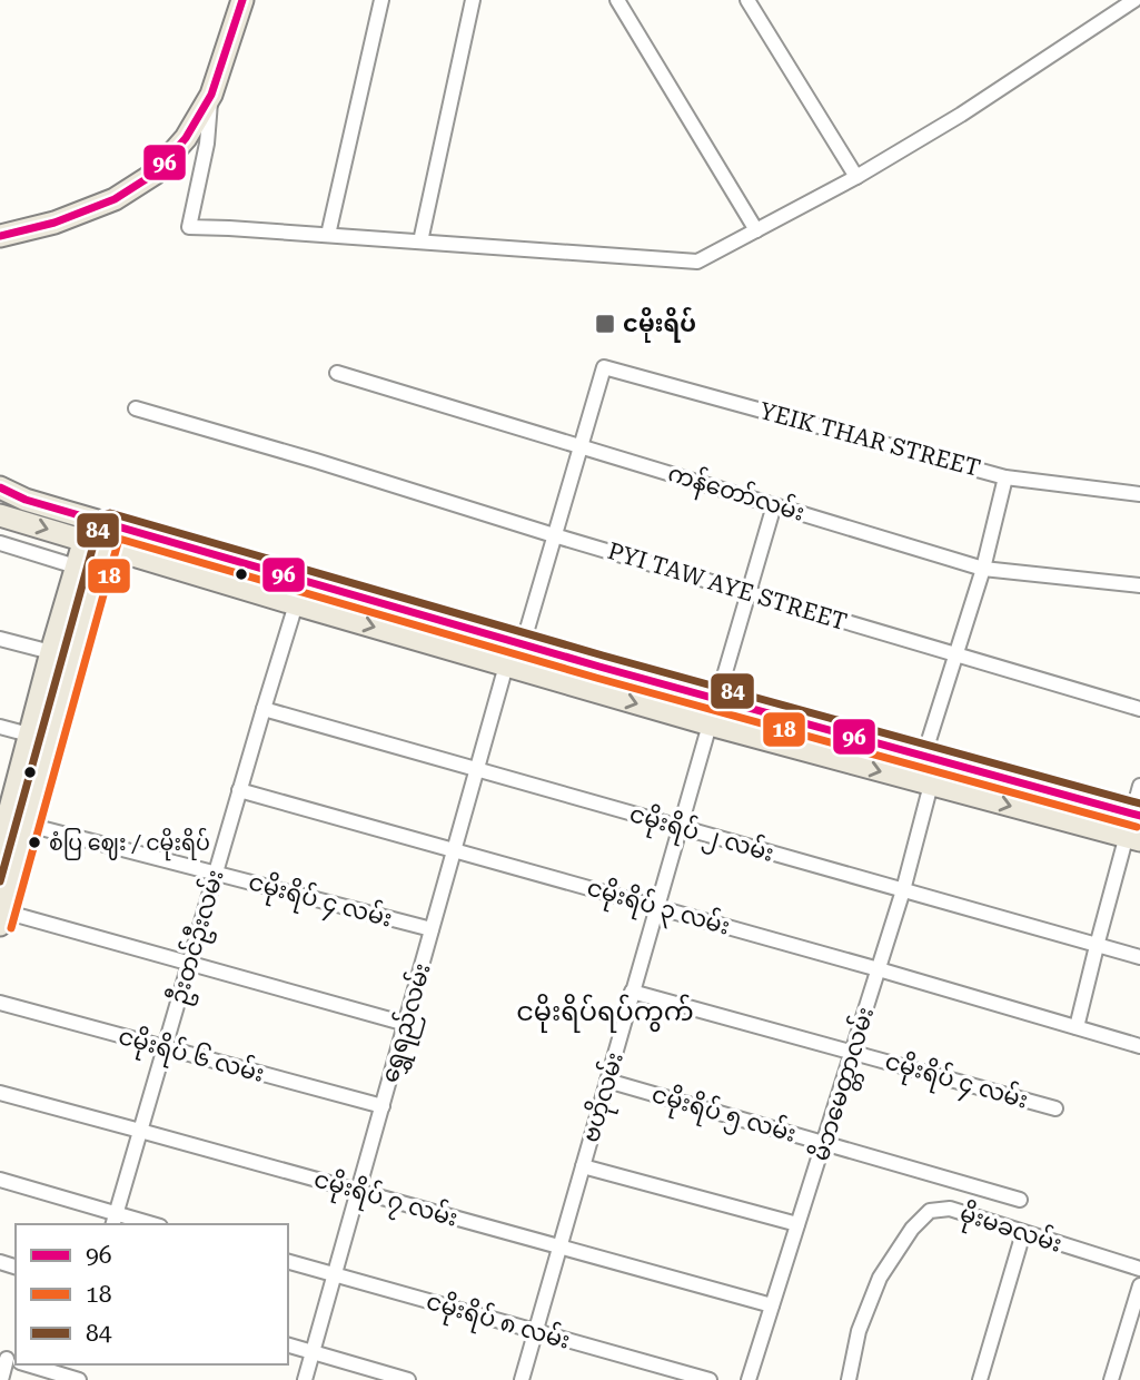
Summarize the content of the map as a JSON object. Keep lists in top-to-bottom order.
{
  "streets": {
    "street": [
      "YEIK THAR STREET",
      "ကန်တော်လမ်း",
      "PYI TAW AYE STREET",
      "ငမိုးရိပ် ၂ လမ်း",
      "ငမိုးရိပ် ၄ လမ်း",
      "ငမိုးရိပ် ၃ လမ်း",
      "ဦးတင်ဦးလမ်း",
      "ရွှေရည်လမ်း",
      "ငမိုးရိပ် ၆ လမ်း",
      "မိဘမေတ္တာလမ်း",
      "ဗဟိုလမ်း",
      "ငမိုးရိပ် ၅ လမ်း",
      "ငမိုးရိပ် ၇ လမ်း",
      "မိုးမခလမ်း",
      "ငမိုးရိပ် ၈ လမ်း"
    ]
  },
  "crossings": [
    ["YEIK THAR STREET", "ကန်တော်လမ်း"],
    ["YEIK THAR STREET", "မိဘမေတ္တာလမ်း"],
    ["ကန်တော်လမ်း", "မိဘမေတ္တာလမ်း"],
    ["PYI TAW AYE STREET", "မိဘမေတ္တာလမ်း"],
    ["ငမိုးရိပ် ၂ လမ်း", "ဦးတင်ဦးလမ်း"],
    ["ငမိုးရိပ် ၂ လမ်း", "ရွှေရည်လမ်း"],
    ["ငမိုးရိပ် ၂ လမ်း", "မိဘမေတ္တာလမ်း"],
    ["ငမိုးရိပ် ၂ လမ်း", "ဗဟိုလမ်း"],
    ["ငမိုးရိပ် ၄ လမ်း", "ဦးတင်ဦးလမ်း"],
    ["ငမိုးရိပ် ၄ လမ်း", "ရွှေရည်လမ်း"],
    ["ငမိုးရိပ် ၄ လမ်း", "မိဘမေတ္တာလမ်း"],
    ["ငမိုးရိပ် ၄ လမ်း", "ဗဟိုလမ်း"],
    ["ငမိုးရိပ် ၃ လမ်း", "ဦးတင်ဦးလမ်း"],
    ["ငမိုးရိပ် ၃ လမ်း", "ရွှေရည်လမ်း"],
    ["ငမိုးရိပ် ၃ လမ်း", "မိဘမေတ္တာလမ်း"],
    ["ငမိုးရိပ် ၃ လမ်း", "ဗဟိုလမ်း"],
    ["ဦးတင်ဦးလမ်း", "ငမိုးရိပ် ၆ လမ်း"],
    ["ဦးတင်ဦးလမ်း", "ငမိုးရိပ် ၇ လမ်း"],
    ["ရွှေရည်လမ်း", "ငမိုးရိပ် ၆ လမ်း"],
    ["ရွှေရည်လမ်း", "ငမိုးရိပ် ၇ လမ်း"],
    ["ရွှေရည်လမ်း", "ငမိုးရိပ် ၈ လမ်း"],
    ["မိဘမေတ္တာလမ်း", "ငမိုးရိပ် ၅ လမ်း"],
    ["မိဘမေတ္တာလမ်း", "ငမိုးရိပ် ၇ လမ်း"],
    ["ဗဟိုလမ်း", "ငမိုးရိပ် ၅ လမ်း"],
    ["ဗဟိုလမ်း", "ငမိုးရိပ် ၇ လမ်း"],
    ["ဗဟိုလမ်း", "ငမိုးရိပ် ၈ လမ်း"]
  ],
  "districts": ["ငမိုးရိပ်ရပ်ကွက်"],
  "places": {
    "transit": ["ငမိုးရိပ်"],
    "other": ["စံပြ ဈေး / ငမိုးရိပ်"]
  },
  "lines": ["transit line 96", "transit line 84", "transit line 18"],
  "legend": ["96", "18", "84"]
}
